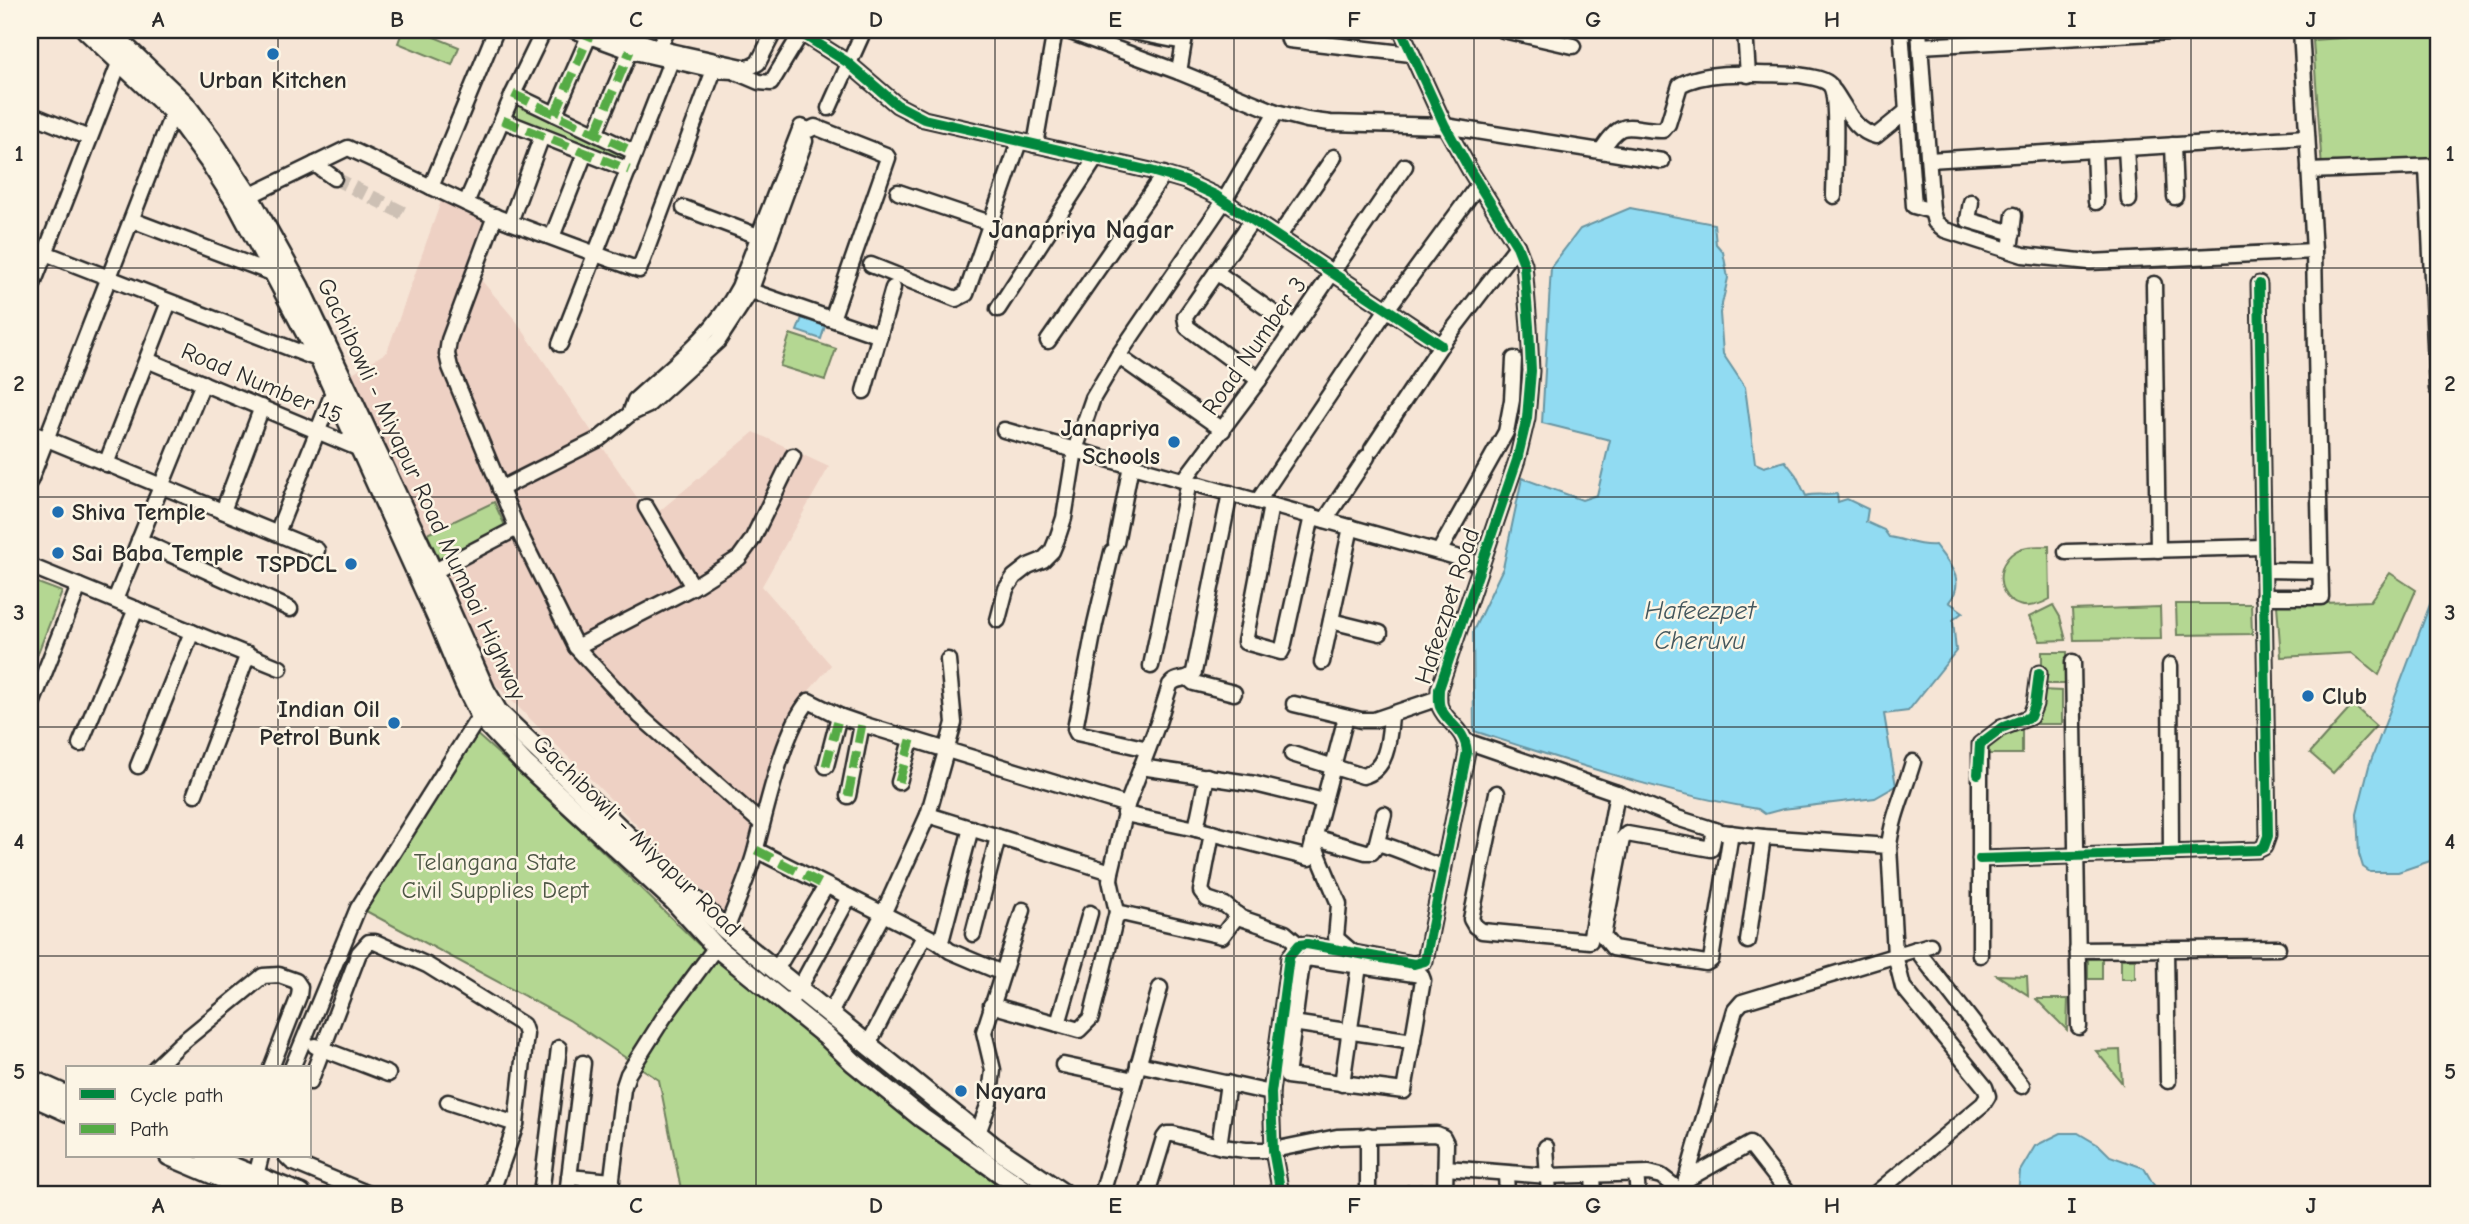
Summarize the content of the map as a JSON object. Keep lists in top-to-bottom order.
{
  "streets": {
    "main road": ["Gachibowli - Miyapur Road Mumbai Highway", "Gachibowli - Miyapur Road"],
    "street": ["Road Number 3", "Road Number 15", "Hafeezpet Road"]
  },
  "crossings": [
    ["Road Number 15", "Gachibowli - Miyapur Road"],
    ["Gachibowli - Miyapur Road Mumbai Highway", "Gachibowli - Miyapur Road"]
  ],
  "districts": ["Janapriya Nagar"],
  "water": ["Hafeezpet Cheruvu"],
  "parks": ["Telangana State Civil Supplies Dept"],
  "places": [
    "Urban Kitchen",
    "Janapriya Schools",
    "Shiva Temple",
    "Sai Baba Temple",
    "TSPDCL",
    "Club",
    "Indian Oil Petrol Bunk",
    "Nayara"
  ],
  "legend": ["Cycle path", "Path"],
  "grid": {
    "columns": [
      "A",
      "B",
      "C",
      "D",
      "E",
      "F",
      "G",
      "H",
      "I",
      "J"
    ],
    "rows": [
      "1",
      "2",
      "3",
      "4",
      "5"
    ]
  }
}
